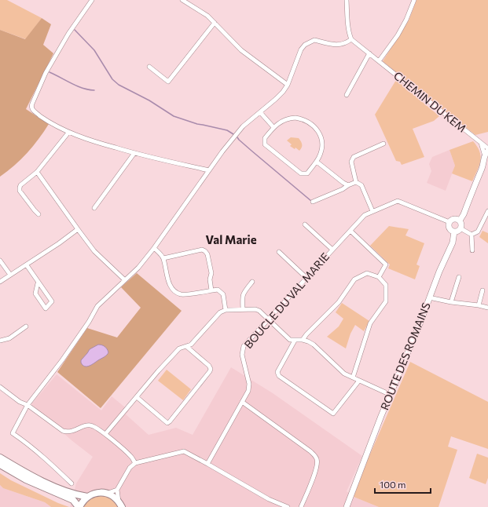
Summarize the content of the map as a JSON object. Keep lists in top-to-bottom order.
{
  "streets": {
    "street": ["CHEMIN DU KEM", "BOUCLE DU VAL MARIE", "ROUTE DES ROMAINS"]
  },
  "crossings": [
    ["BOUCLE DU VAL MARIE", "ROUTE DES ROMAINS"]
  ],
  "districts": ["Val Marie"],
  "scale_bar": "100 m"
}
